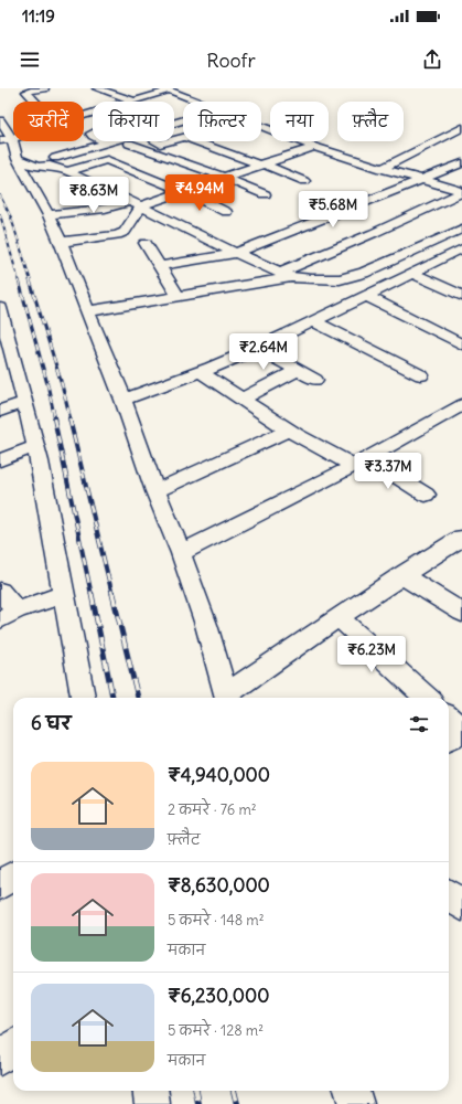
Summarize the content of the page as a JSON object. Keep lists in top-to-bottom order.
{
  "page": {
    "status": "11:19",
    "header": "Roofr",
    "chip": [
      "खरीदें",
      "किराया",
      "फ़िल्टर",
      "नया",
      "फ़्लैट"
    ],
    "price": [
      "₹4.94M",
      "₹8.63M",
      "₹5.68M",
      "₹2.64M",
      "₹3.37M",
      "₹6.23M"
    ],
    "heading": "6 घर",
    "list": [
      {
        "name": "₹4,940,000",
        "note": "2 कमरे · 76 m² · फ़्लैट"
      },
      {
        "name": "₹8,630,000",
        "note": "5 कमरे · 148 m² · मकान"
      },
      {
        "name": "₹6,230,000",
        "note": "5 कमरे · 128 m² · मकान"
      }
    ]
  }
}
